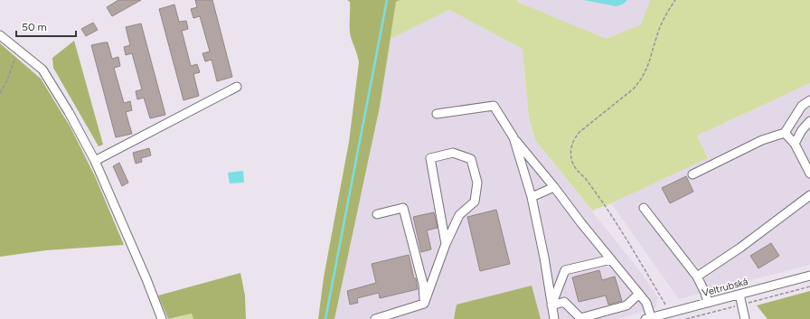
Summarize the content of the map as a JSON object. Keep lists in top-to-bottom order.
{
  "streets": {
    "street": ["Veltrubská"]
  },
  "scale_bar": "50 m"
}
